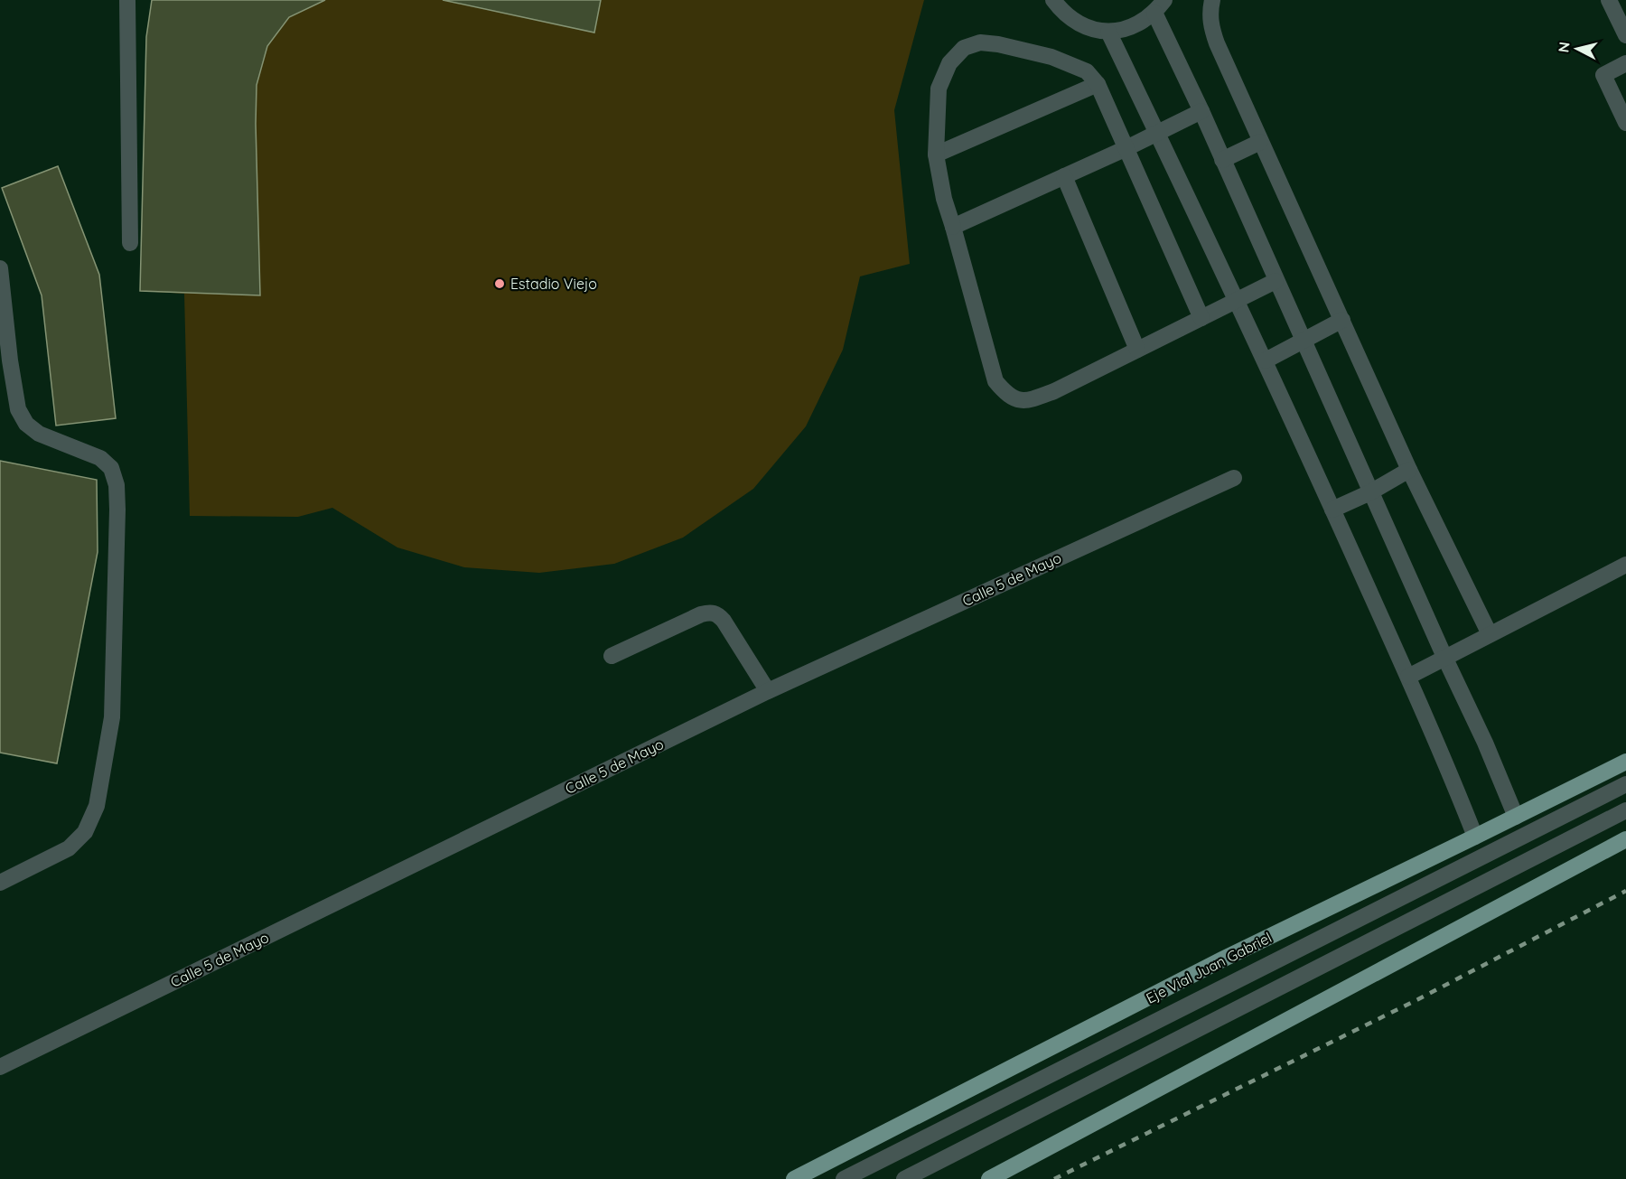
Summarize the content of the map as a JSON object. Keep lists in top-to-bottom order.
{
  "streets": {
    "main road": ["Eje Vial Juan Gabriel"],
    "street": ["Calle 5 de Mayo"]
  },
  "places": ["Estadio Viejo"],
  "north": "left"
}
